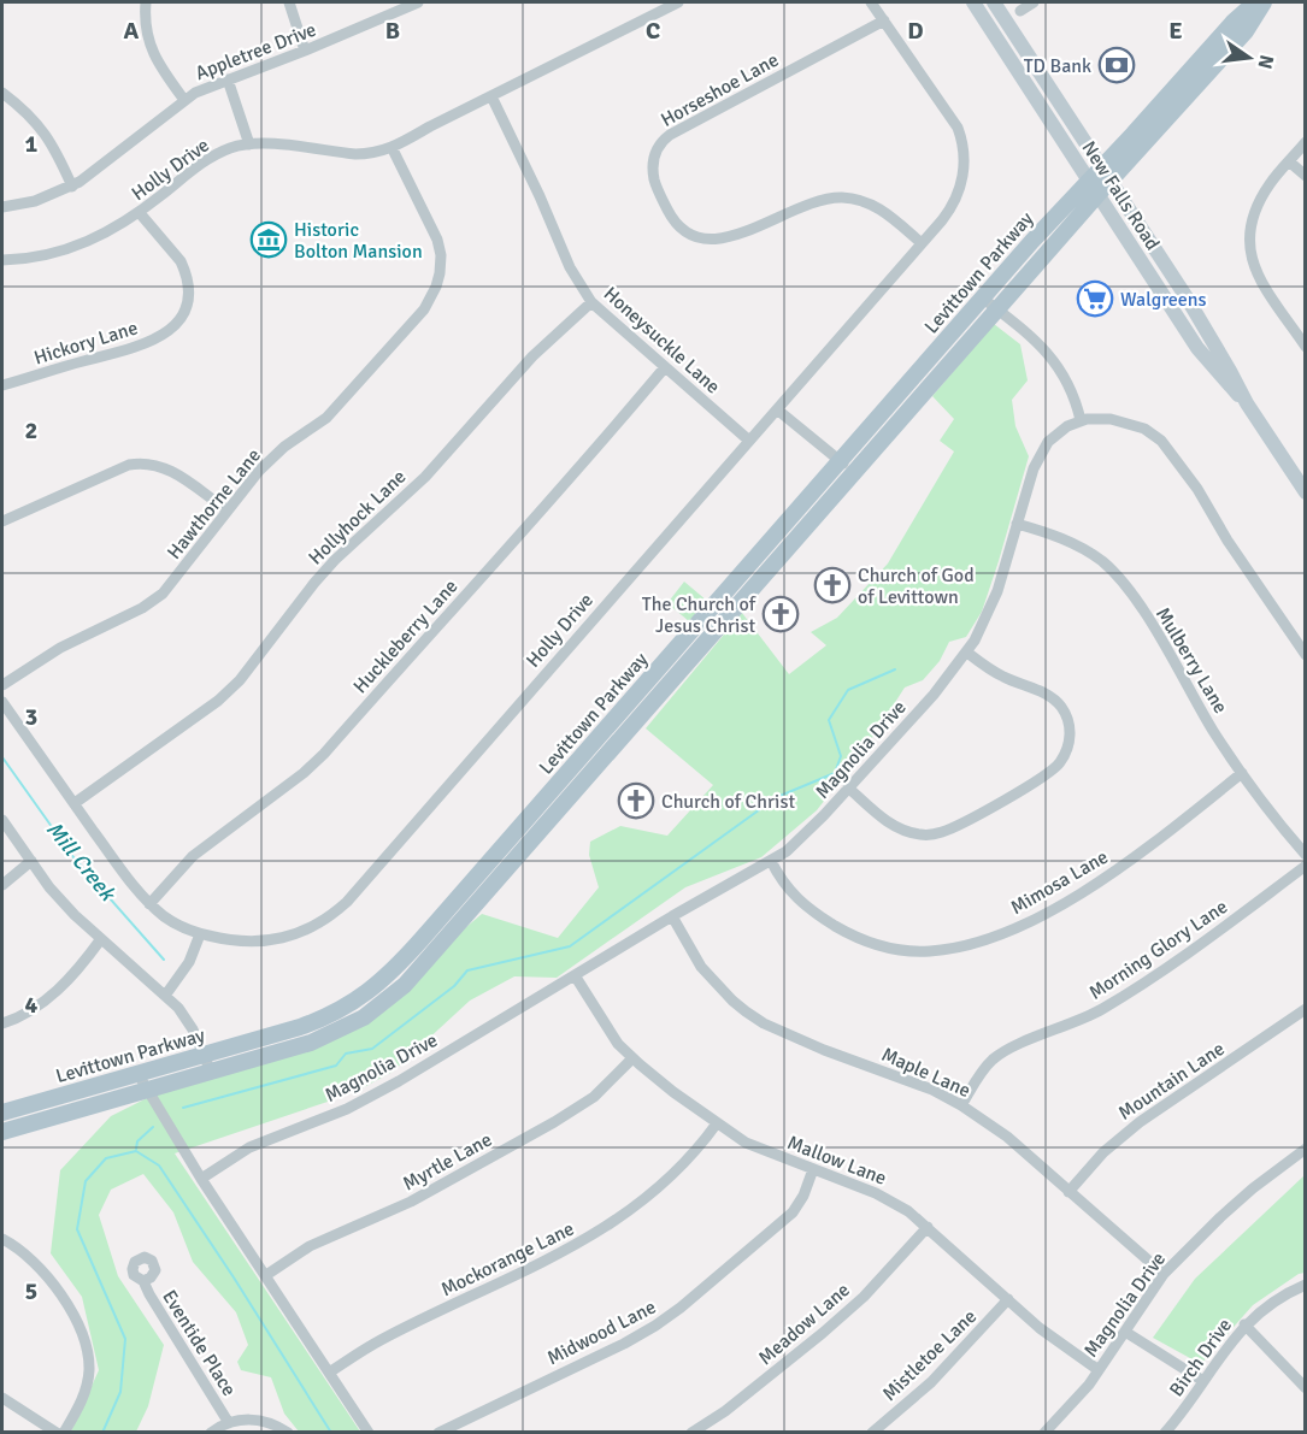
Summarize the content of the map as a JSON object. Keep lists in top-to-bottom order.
{
  "streets": {
    "main road": ["New Falls Road", "Levittown Parkway"],
    "street": [
      "Appletree Drive",
      "Horseshoe Lane",
      "Holly Drive",
      "Honeysuckle Lane",
      "Hickory Lane",
      "Hawthorne Lane",
      "Hollyhock Lane",
      "Huckleberry Lane",
      "Mulberry Lane",
      "Magnolia Drive",
      "Mimosa Lane",
      "Morning Glory Lane",
      "Maple Lane",
      "Mountain Lane",
      "Mallow Lane",
      "Myrtle Lane",
      "Mockorange Lane",
      "Meadow Lane",
      "Midwood Lane",
      "Eventide Place",
      "Mistletoe Lane",
      "Birch Drive"
    ]
  },
  "crossings": [
    ["Horseshoe Lane", "Holly Drive"],
    ["Holly Drive", "Honeysuckle Lane"],
    ["Holly Drive", "Hickory Lane"],
    ["Holly Drive", "Hawthorne Lane"],
    ["Holly Drive", "Hollyhock Lane"],
    ["Holly Drive", "Huckleberry Lane"],
    ["New Falls Road", "Levittown Parkway"],
    ["Honeysuckle Lane", "Hollyhock Lane"],
    ["Honeysuckle Lane", "Huckleberry Lane"],
    ["Mulberry Lane", "Magnolia Drive"],
    ["Mulberry Lane", "Mimosa Lane"],
    ["Magnolia Drive", "Mimosa Lane"],
    ["Magnolia Drive", "Maple Lane"],
    ["Magnolia Drive", "Mallow Lane"],
    ["Morning Glory Lane", "Maple Lane"],
    ["Maple Lane", "Mountain Lane"],
    ["Mallow Lane", "Myrtle Lane"],
    ["Mallow Lane", "Mockorange Lane"],
    ["Mallow Lane", "Meadow Lane"],
    ["Mallow Lane", "Midwood Lane"],
    ["Mallow Lane", "Mistletoe Lane"]
  ],
  "water": ["Mill Creek"],
  "places": {
    "bank": ["TD Bank"],
    "museum": ["Historic Bolton Mansion"],
    "supermarket": ["Walgreens"],
    "church": ["Church of God of Levittown", "The Church of Jesus Christ", "Church of Christ"]
  },
  "north": "right",
  "grid": {
    "columns": [
      "A",
      "B",
      "C",
      "D",
      "E"
    ],
    "rows": [
      "1",
      "2",
      "3",
      "4",
      "5"
    ]
  }
}
